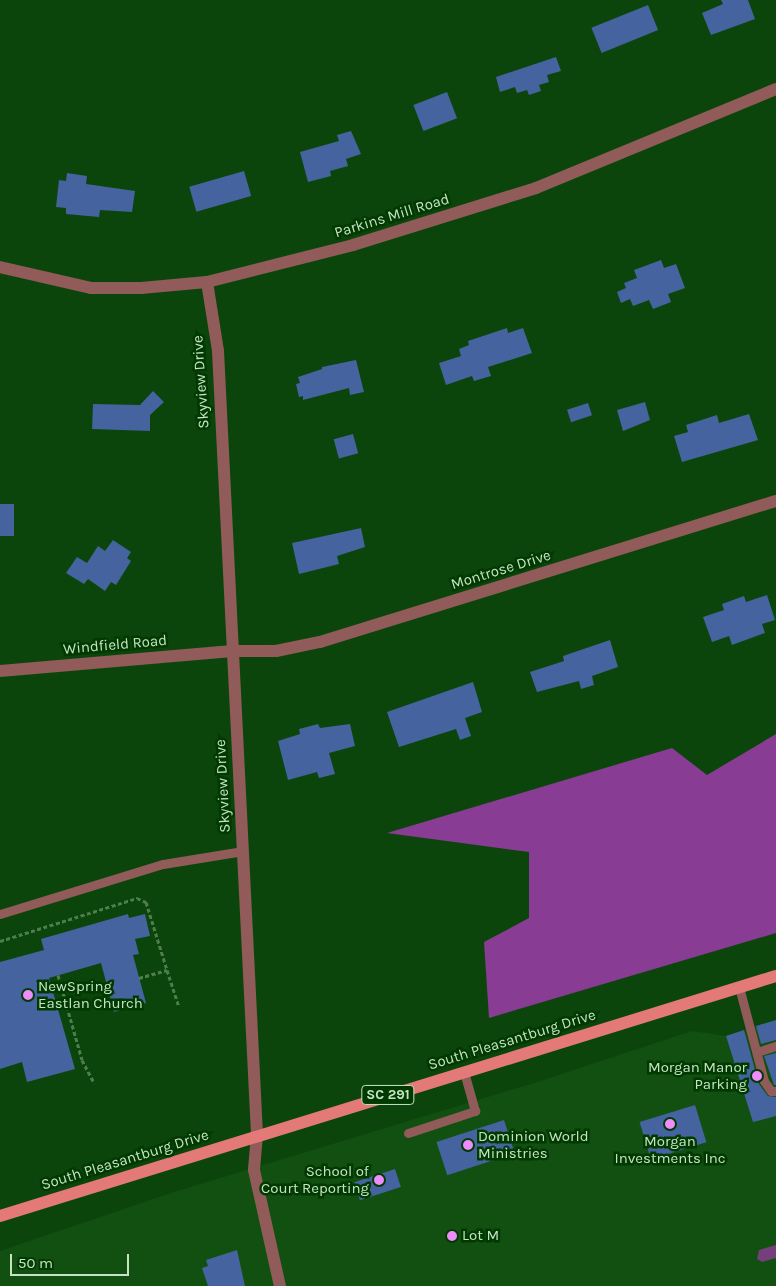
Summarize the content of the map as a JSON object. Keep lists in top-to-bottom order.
{
  "streets": {
    "main road": ["South Pleasantburg Drive", "SC 291"],
    "street": [
      "Parkins Mill Road",
      "Skyview Drive",
      "Montrose Drive",
      "Windfield Road"
    ]
  },
  "crossings": [
    ["Parkins Mill Road", "Skyview Drive"],
    ["Skyview Drive", "Montrose Drive"],
    ["Skyview Drive", "Windfield Road"],
    ["Skyview Drive", "South Pleasantburg Drive"],
    ["Montrose Drive", "Windfield Road"]
  ],
  "places": [
    "NewSpring Eastlan Church",
    "Morgan Manor Parking",
    "Morgan Investments Inc",
    "Dominion World Ministries",
    "School of Court Reporting",
    "Lot M"
  ],
  "scale_bar": "50 m"
}
